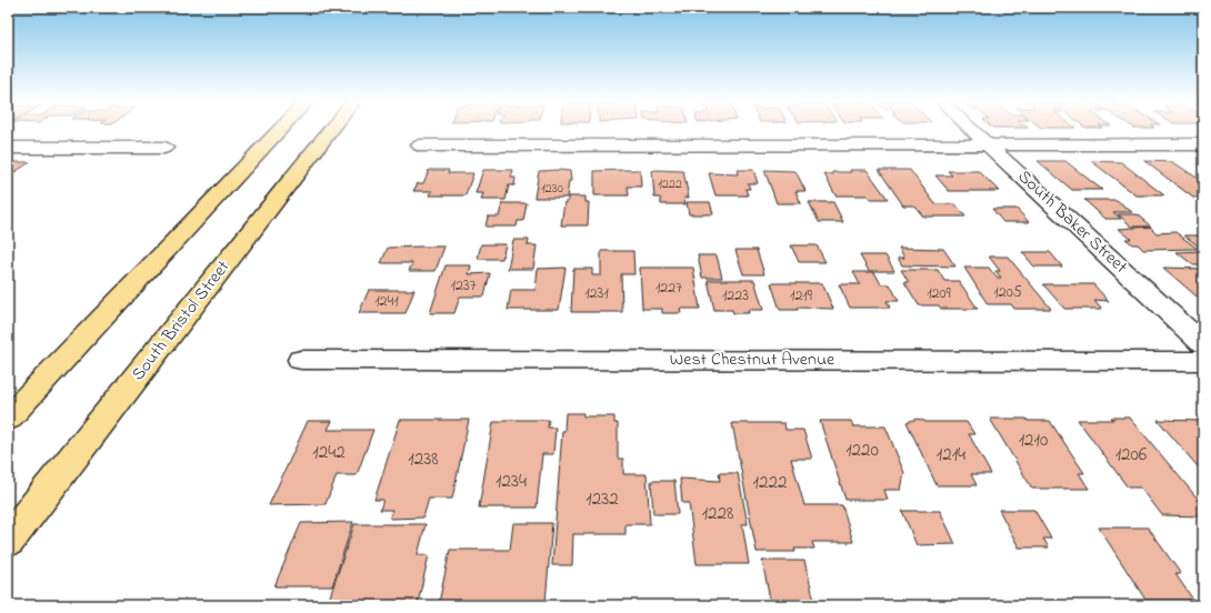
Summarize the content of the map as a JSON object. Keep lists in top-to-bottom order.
{
  "streets": {
    "main road": ["South Bristol Street"],
    "street": ["South Baker Street", "West Chestnut Avenue"]
  },
  "house_numbers": [
    "1222",
    "1230",
    "1237",
    "1227",
    "1205",
    "1231",
    "1209",
    "1223",
    "1219",
    "1241",
    "1210",
    "1220",
    "1242",
    "1214",
    "1206",
    "1238",
    "1234",
    "1222",
    "1232",
    "1228"
  ]
}
